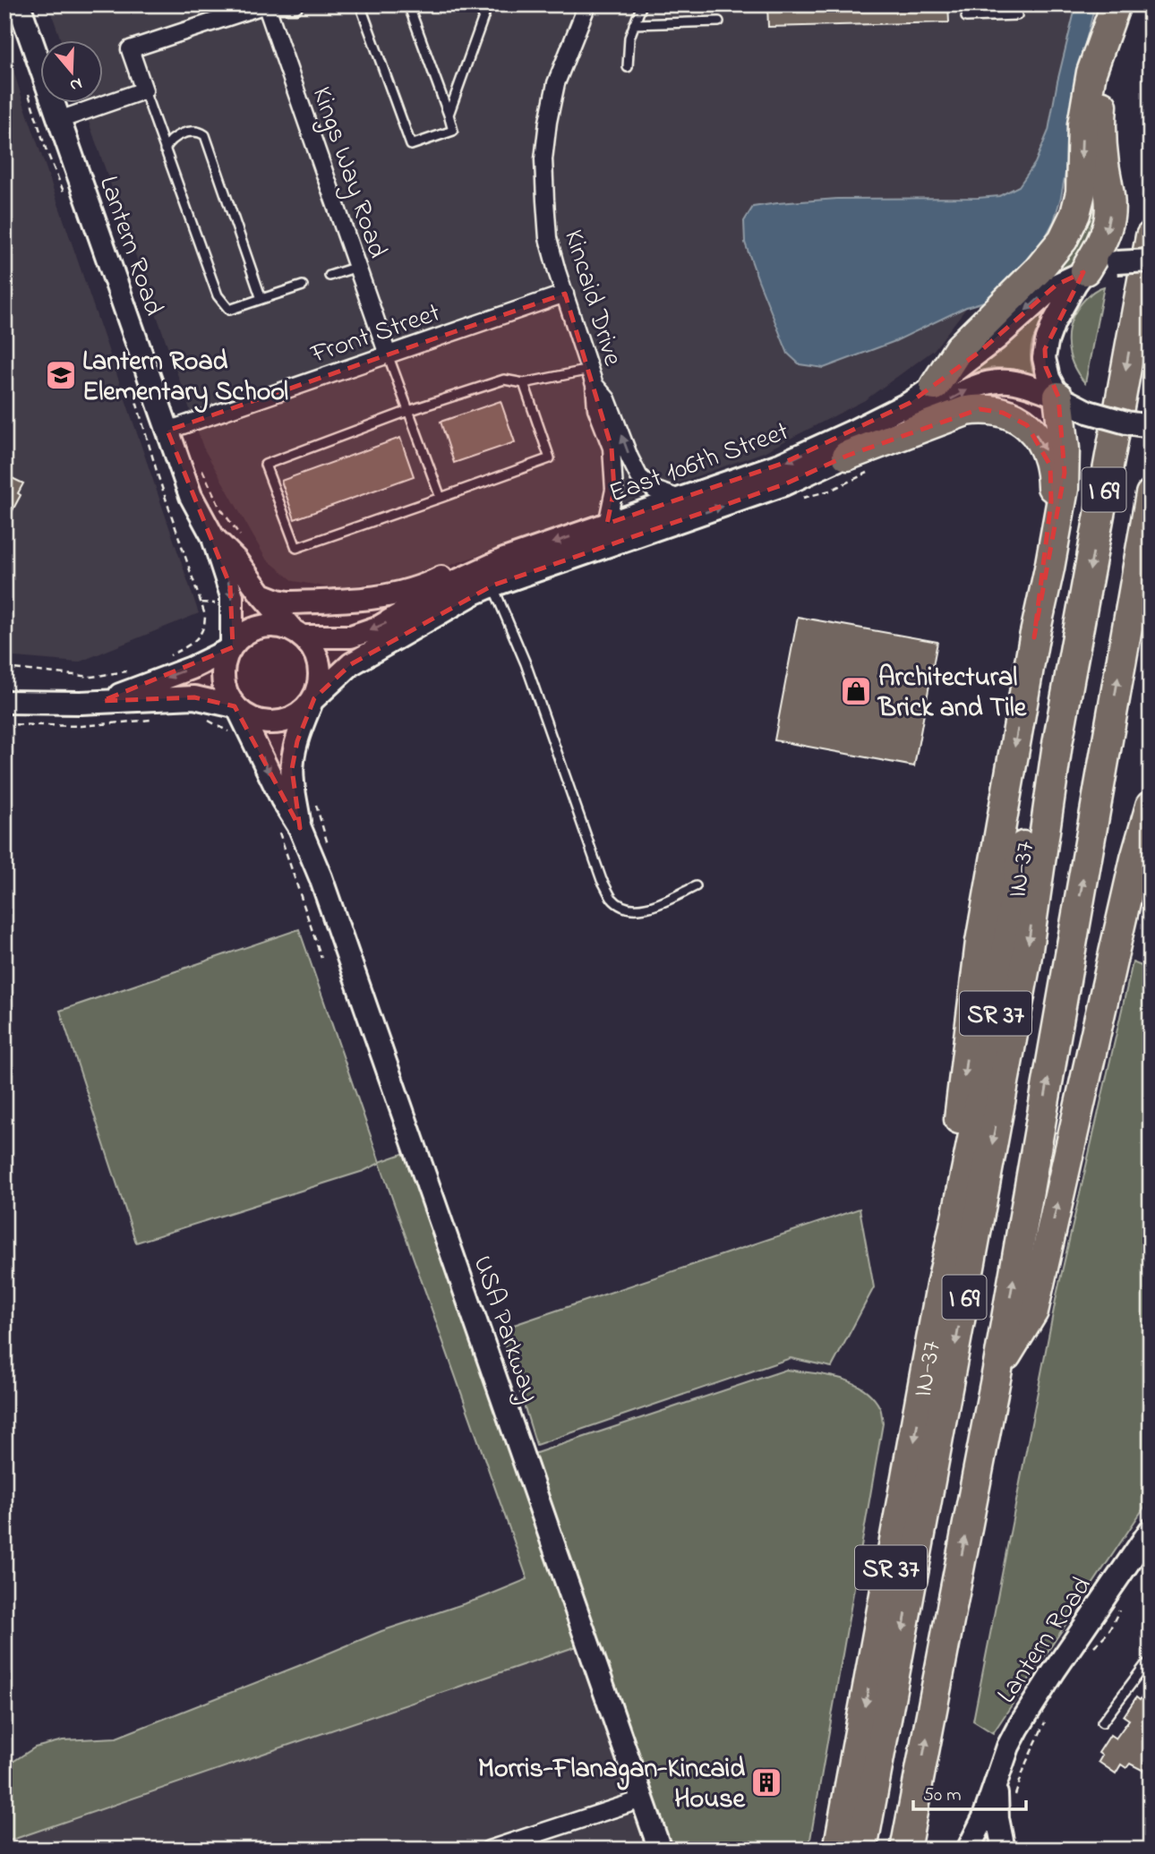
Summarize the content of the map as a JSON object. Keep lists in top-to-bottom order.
{
  "streets": {
    "highway": ["I 69", "IN-37", "SR 37"],
    "main road": ["Lantern Road", "East 106th Street", "USA Parkway"],
    "street": ["Kings Way Road", "Kincaid Drive", "Front Street"]
  },
  "crossings": [
    ["Kings Way Road", "Front Street"],
    ["Lantern Road", "Front Street"],
    ["Lantern Road", "East 106th Street"],
    ["Lantern Road", "USA Parkway"],
    ["Kincaid Drive", "Front Street"],
    ["Kincaid Drive", "East 106th Street"],
    ["East 106th Street", "USA Parkway"],
    ["I 69", "IN-37"]
  ],
  "places": {
    "school or university": ["Lantern Road Elementary School"],
    "shop": ["Architectural Brick and Tile"],
    "building": ["Morris-Flanagan-Kincaid House"]
  },
  "scale_bar": "50 m",
  "north": "bottom"
}
